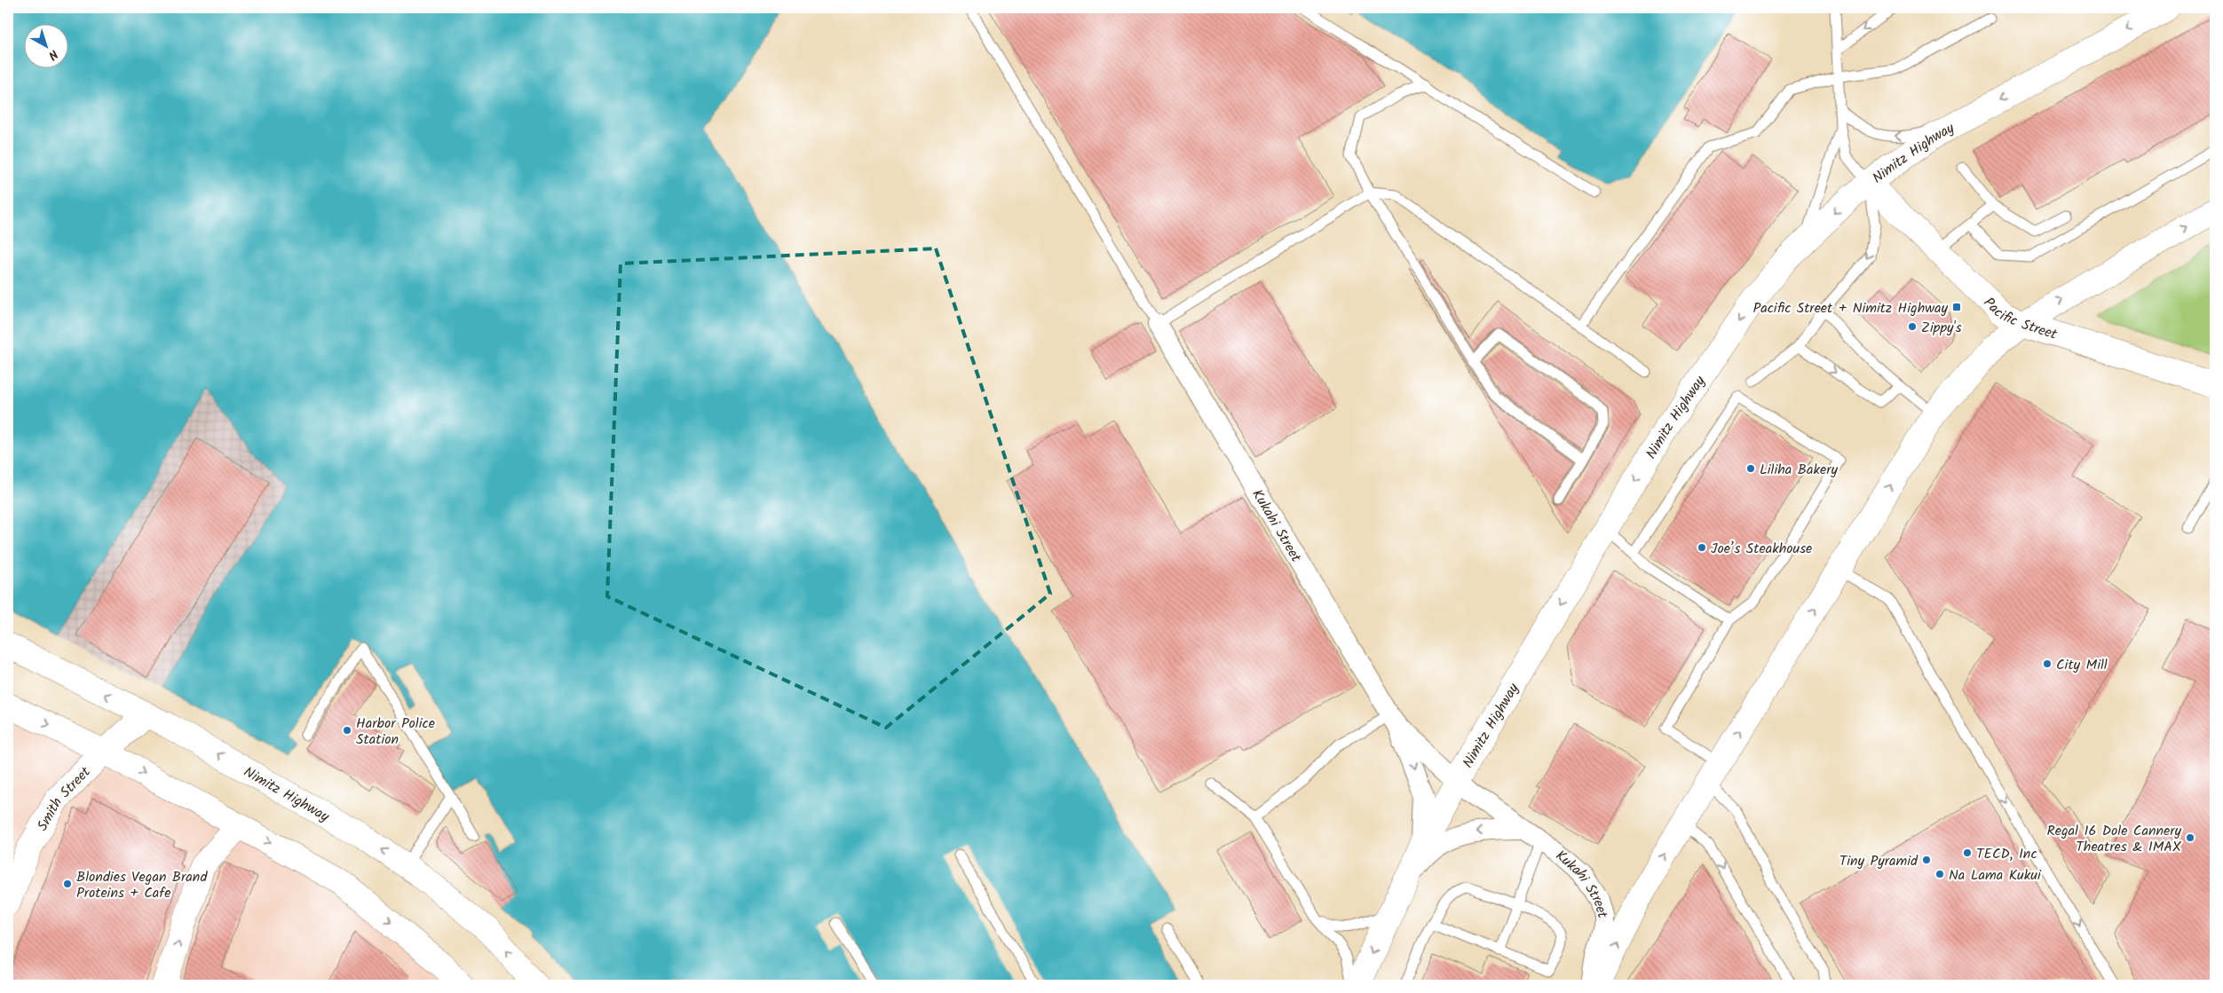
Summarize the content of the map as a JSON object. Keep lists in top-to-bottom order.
{
  "streets": {
    "main road": ["Nimitz Highway", "Pacific Street", "Smith Street"],
    "street": ["Kukahi Street"]
  },
  "crossings": [
    ["Nimitz Highway", "Pacific Street"],
    ["Nimitz Highway", "Kukahi Street"],
    ["Nimitz Highway", "Smith Street"]
  ],
  "places": {
    "transit": ["Pacific Street + Nimitz Highway"],
    "other": [
      "Zippy's",
      "Liliha Bakery",
      "Joe’s Steakhouse",
      "City Mill",
      "Harbor Police Station",
      "Regal 16 Dole Cannery Theatres & IMAX",
      "TECD, Inc",
      "Tiny Pyramid",
      "Na Lama Kukui",
      "Blondies Vegan Brand Proteins + Cafe"
    ]
  },
  "north": "bottom right"
}
